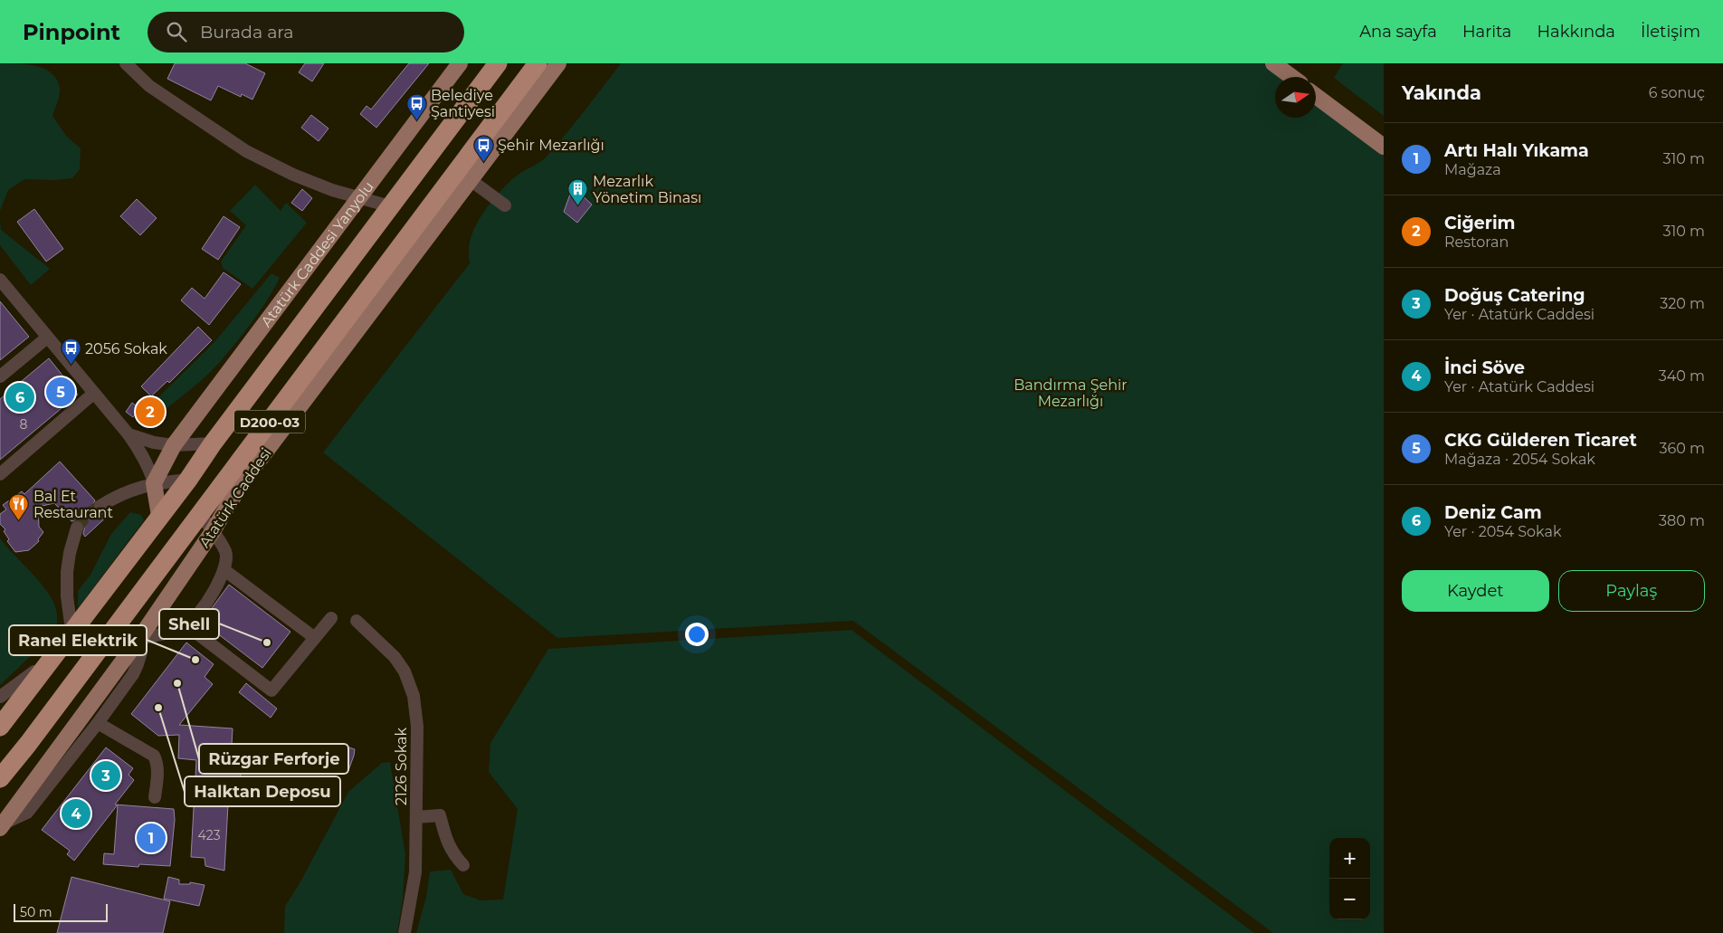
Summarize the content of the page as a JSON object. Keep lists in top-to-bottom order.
{
  "streets": {
    "highway": ["D200-03", "Atatürk Caddesi"],
    "main road": ["Atatürk Caddesi Yanyolu"],
    "street": ["2126 Sokak"]
  },
  "parks": ["Bandırma Şehir Mezarlığı"],
  "places": {
    "bus stop": ["Belediye Şantiyesi", "Şehir Mezarlığı", "2056 Sokak"],
    "building": ["Mezarlık Yönetim Binası"],
    "restaurant": ["Bal Et Restaurant"],
    "other": [
      "Shell",
      "Ranel Elektrik",
      "Rüzgar Ferforje",
      "Halktan Deposu"
    ]
  },
  "house_numbers": ["8", "423"],
  "scale_bar": "50 m",
  "north": "right",
  "page": {
    "header": "Pinpoint",
    "search": "Burada ara",
    "nav": [
      "Ana sayfa",
      "Harita",
      "Hakkında",
      "İletişim"
    ],
    "heading": ["Yakında", "6 sonuç"],
    "list": [
      {
        "mark": "1",
        "name": "Artı Halı Yıkama",
        "note": "Mağaza",
        "value": "310 m"
      },
      {
        "mark": "2",
        "name": "Ciğerim",
        "note": "Restoran",
        "value": "310 m"
      },
      {
        "mark": "3",
        "name": "Doğuş Catering",
        "note": "Yer · Atatürk Caddesi",
        "value": "320 m"
      },
      {
        "mark": "4",
        "name": "İnci Söve",
        "note": "Yer · Atatürk Caddesi",
        "value": "340 m"
      },
      {
        "mark": "5",
        "name": "CKG Gülderen Ticaret",
        "note": "Mağaza · 2054 Sokak",
        "value": "360 m"
      },
      {
        "mark": "6",
        "name": "Deniz Cam",
        "note": "Yer · 2054 Sokak",
        "value": "380 m"
      }
    ],
    "pins": [
      "5",
      "6",
      "2",
      "3",
      "4",
      "1"
    ],
    "buttons": ["Kaydet", "Paylaş"],
    "map_buttons": ["+", "−"],
    "scale": "50 m"
  }
}
